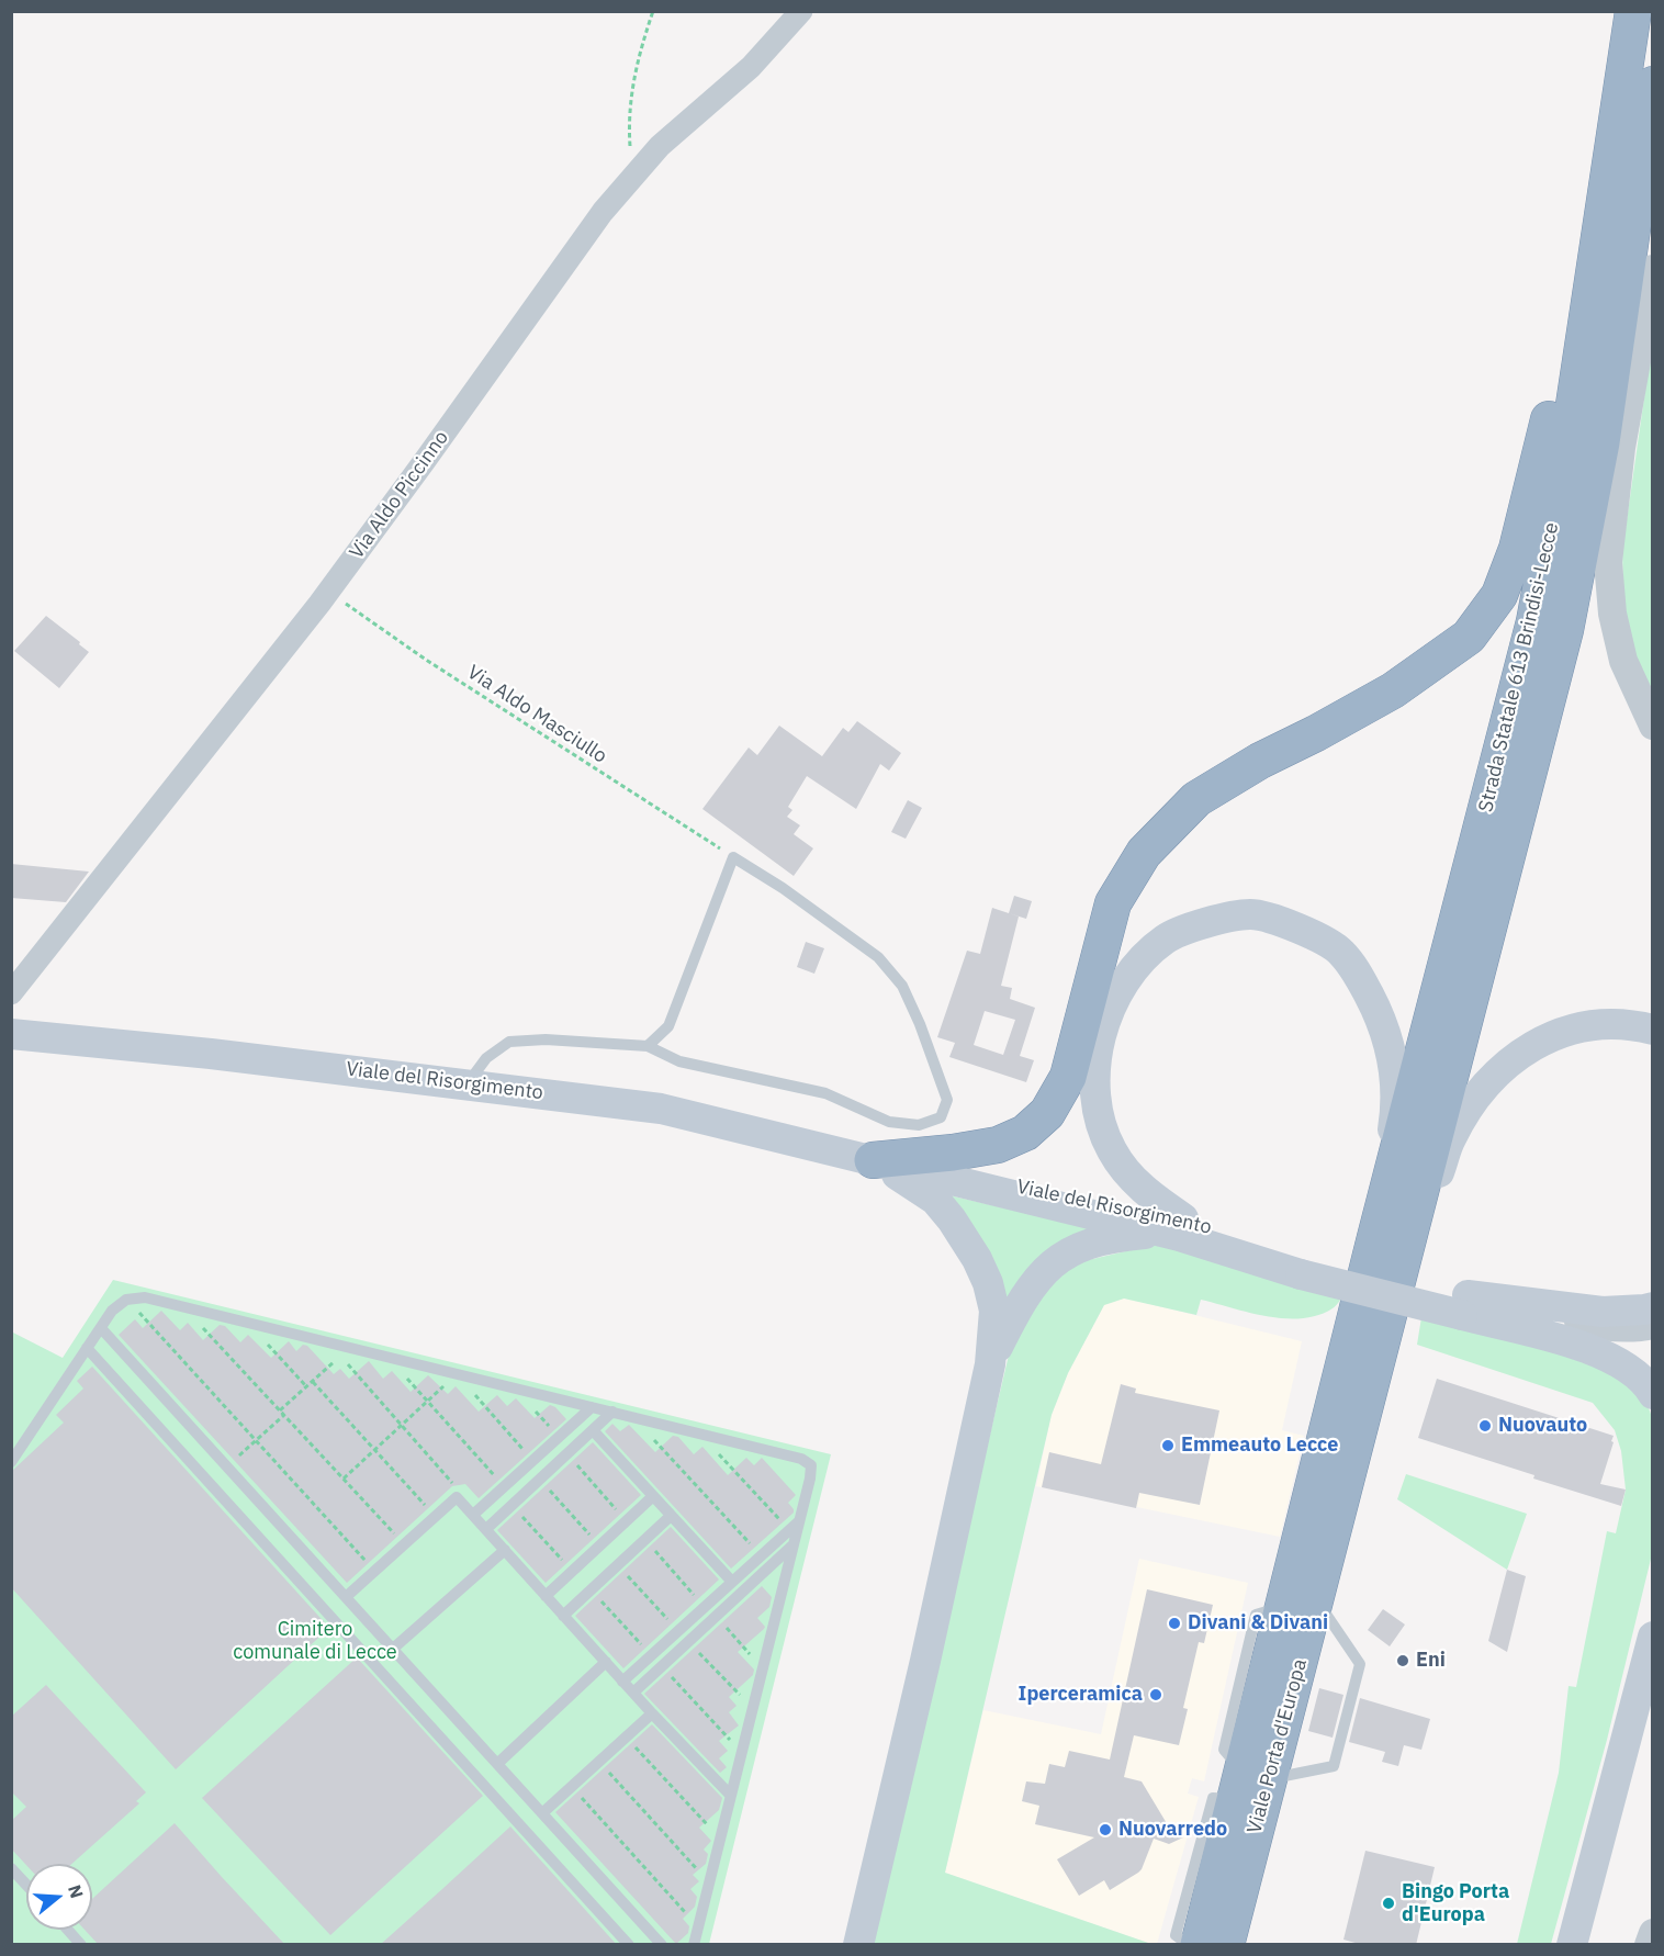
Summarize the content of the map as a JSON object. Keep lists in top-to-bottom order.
{
  "streets": {
    "highway": ["Strada Statale 613 Brindisi-Lecce", "Viale Porta d'Europa"],
    "main road": ["Viale del Risorgimento"],
    "street": ["Via Aldo Piccinno"],
    "path": ["Via Aldo Masciullo"]
  },
  "crossings": [
    ["Via Aldo Piccinno", "Via Aldo Masciullo"],
    ["Strada Statale 613 Brindisi-Lecce", "Viale Porta d'Europa"]
  ],
  "parks": ["Cimitero comunale di Lecce"],
  "places": [
    "Nuovauto",
    "Emmeauto Lecce",
    "Divani & Divani",
    "Eni",
    "Iperceramica",
    "Nuovarredo",
    "Bingo Porta d'Europa"
  ],
  "north": "right"
}
